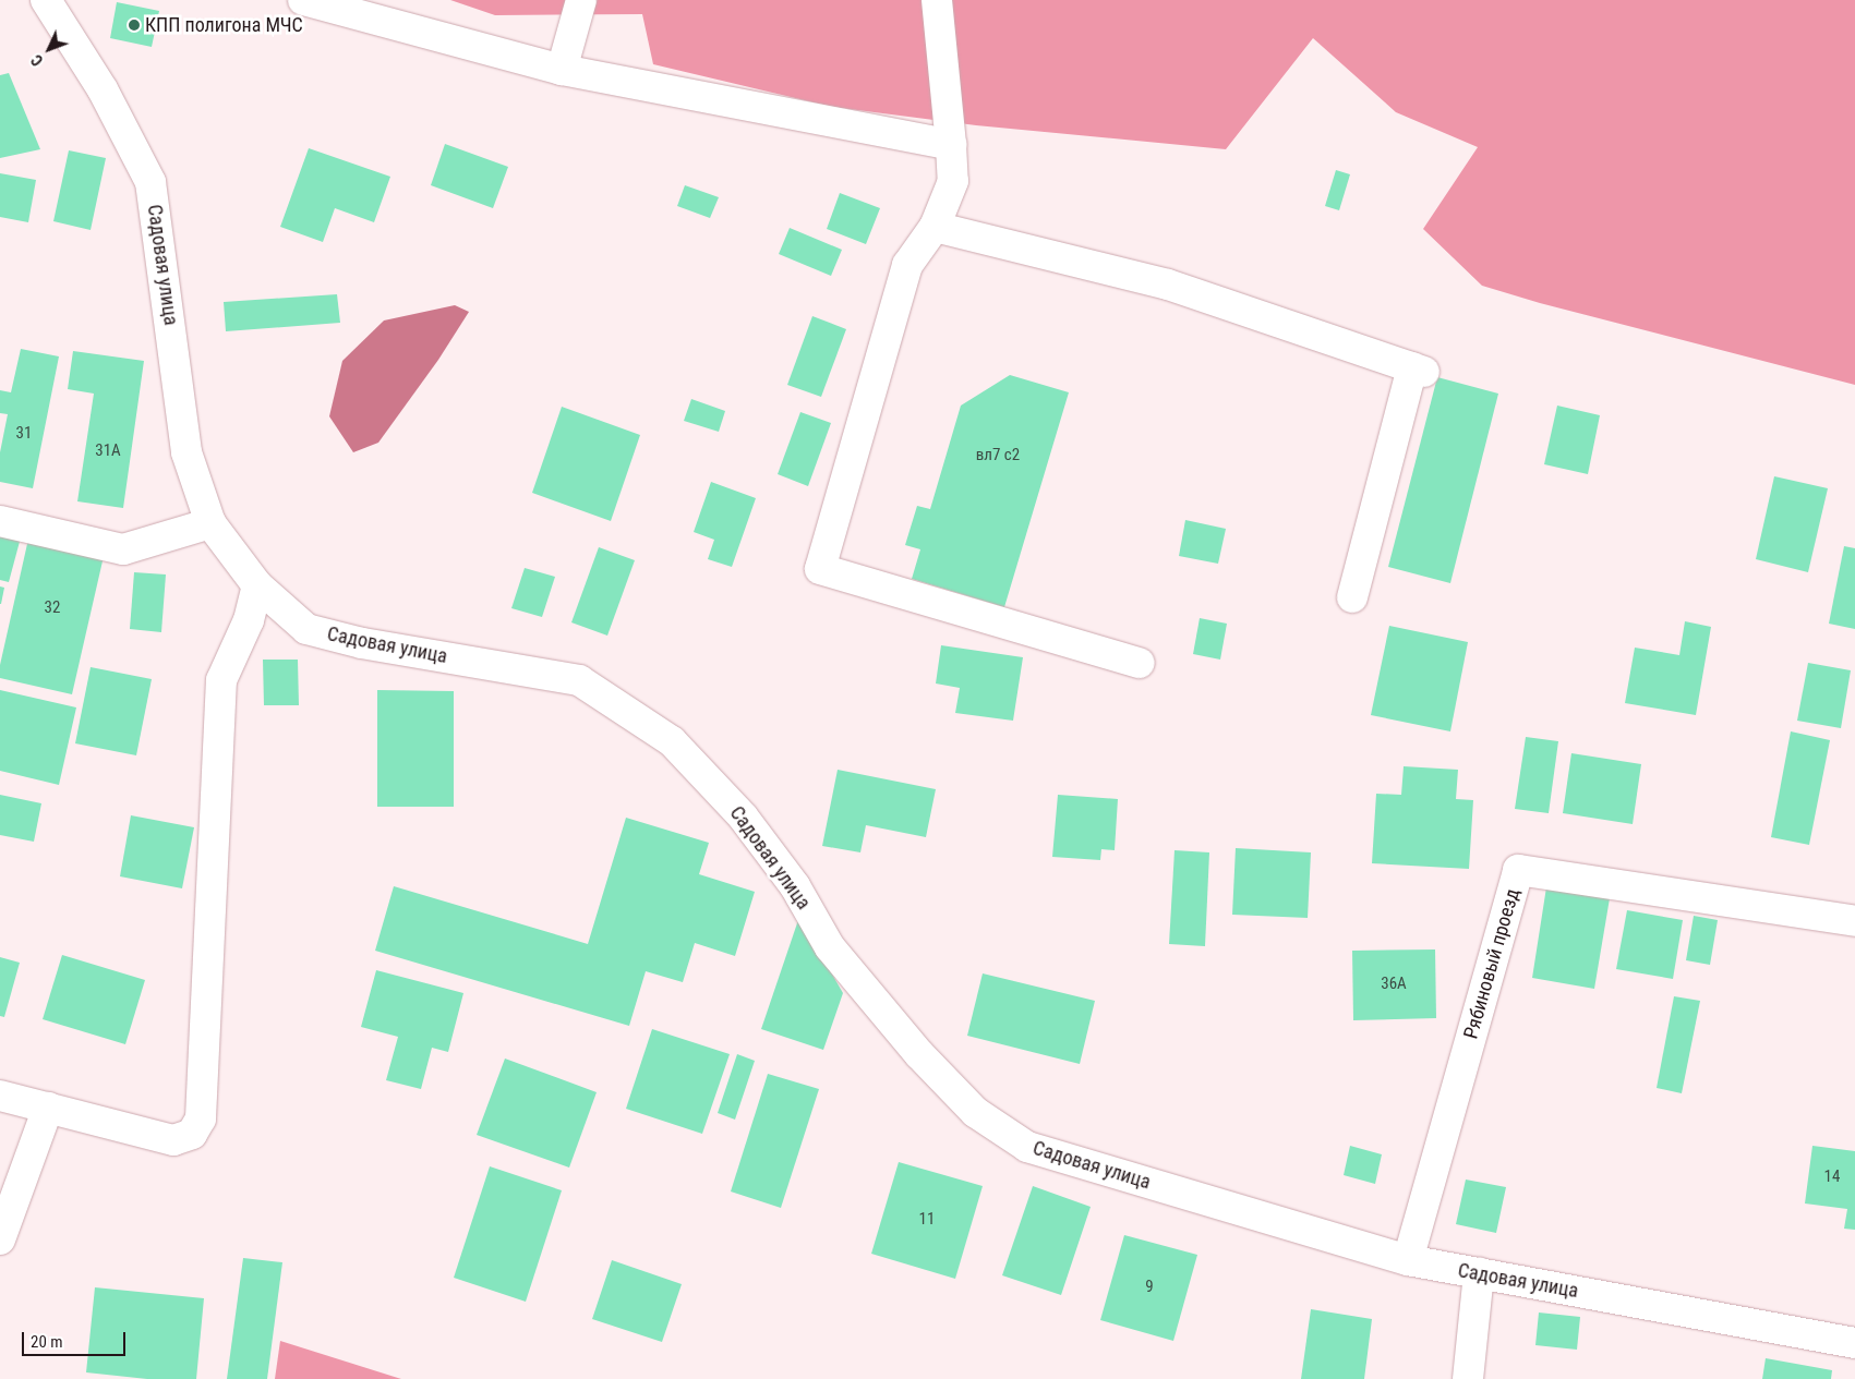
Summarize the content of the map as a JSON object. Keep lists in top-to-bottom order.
{
  "streets": {
    "street": ["Садовая улица", "Рябиновый проезд"]
  },
  "crossings": [
    ["Садовая улица", "Рябиновый проезд"]
  ],
  "places": ["КПП полигона МЧС"],
  "house_numbers": [
    "31",
    "31А",
    "вл7 с2",
    "32",
    "36А",
    "14",
    "11",
    "9"
  ],
  "scale_bar": "20 m",
  "north": "bottom left"
}
